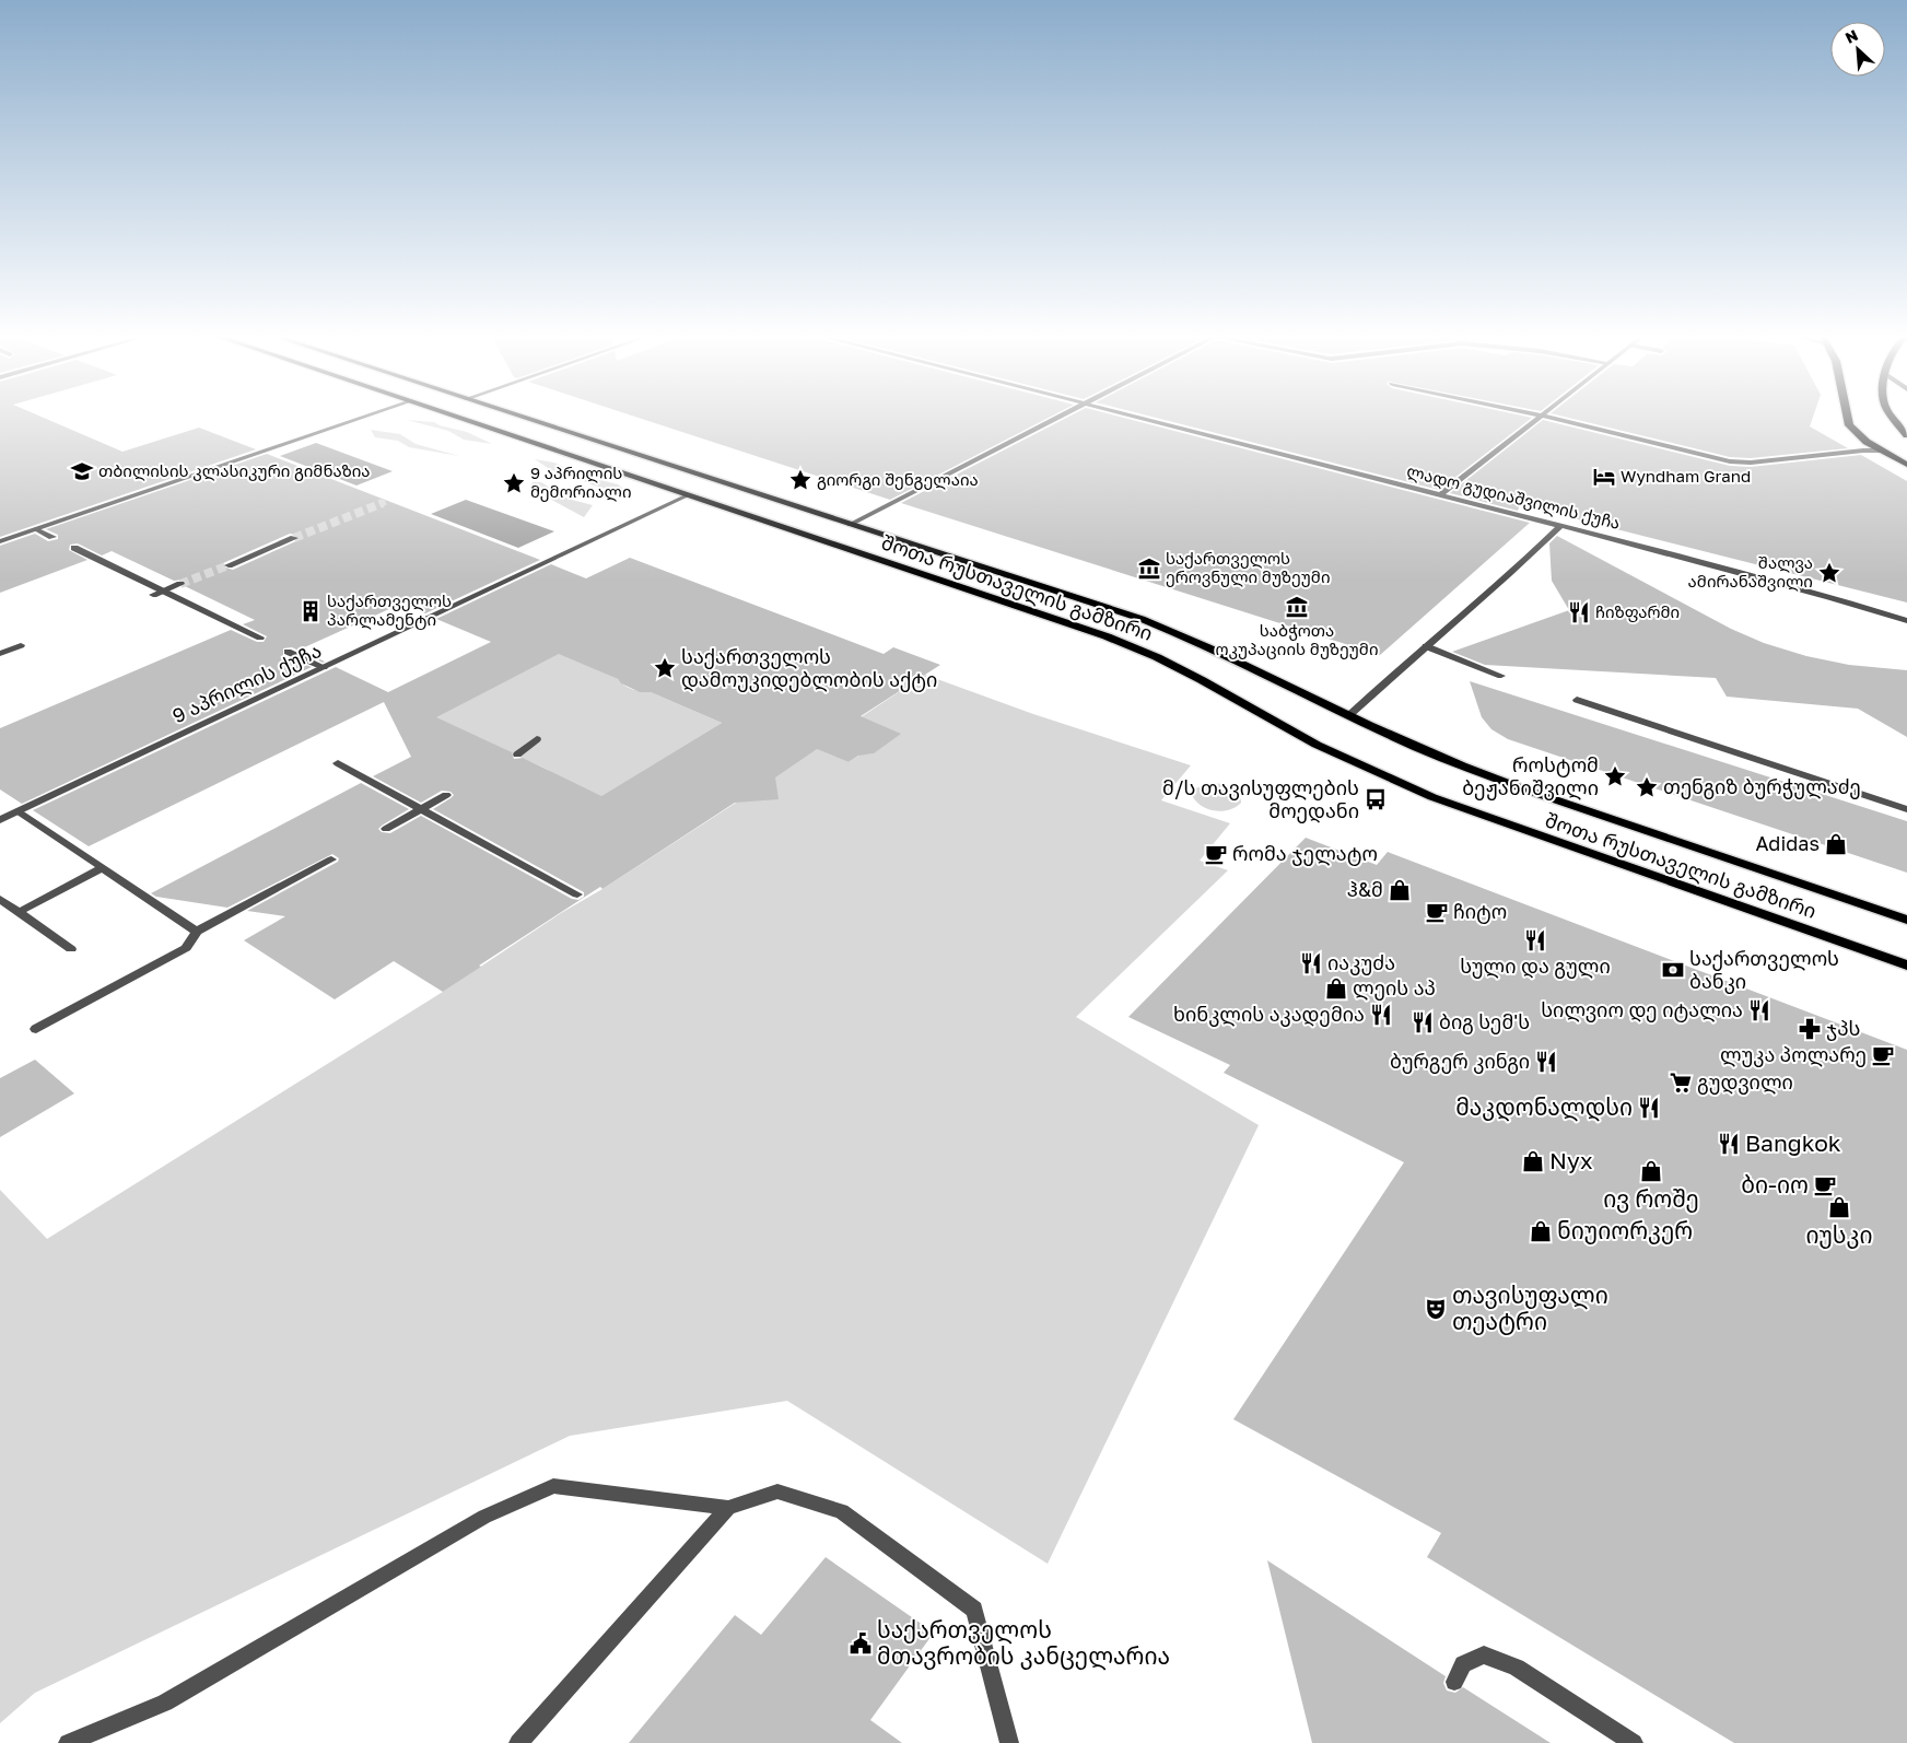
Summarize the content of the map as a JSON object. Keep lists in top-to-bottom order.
{
  "streets": {
    "main road": ["შოთა რუსთაველის გამზირი"],
    "street": ["ლადო გუდიაშვილის ქუჩა", "9 აპრილის ქუჩა"]
  },
  "crossings": [
    ["შოთა რუსთაველის გამზირი", "9 აპრილის ქუჩა"]
  ],
  "places": {
    "school or university": ["თბილისის კლასიკური გიმნაზია"],
    "hotel": ["Wyndham Grand"],
    "place": [
      "გიორგი შენგელაია",
      "9 აპრილის მემორიალი",
      "შალვა ამირანაშვილი",
      "საქართველოს დამოუკიდებლობის აქტი",
      "როსტომ ბეჟანიშვილი",
      "თენგიზ ბურჭულაძე"
    ],
    "museum": ["საქართველოს ეროვნული მუზეუმი", "საბჭოთა ოკუპაციის მუზეუმი"],
    "building": ["საქართველოს პარლამენტი"],
    "restaurant": [
      "ჩიზფარმი",
      "სული და გული",
      "იაკუძა",
      "სილვიო დე იტალია",
      "ხინკლის აკადემია",
      "ბიგ სემ'ს",
      "ბურგერ კინგი",
      "მაკდონალდსი",
      "Bangkok"
    ],
    "bus stop": ["მ/ს თავისუფლების მოედანი"],
    "shop": [
      "Adidas",
      "ჰ&მ",
      "ლეის აპ",
      "Nyx",
      "ივ როშე",
      "იუსკი",
      "ნიუიორკერ"
    ],
    "cafe": [
      "რომა ჯელატო",
      "ჩიტო",
      "ლუკა პოლარე",
      "ბი-იო"
    ],
    "bank": ["საქართველოს ბანკი"],
    "pharmacy": ["ჯპს"],
    "supermarket": ["გუდვილი"],
    "theatre": ["თავისუფალი თეატრი"],
    "public building": ["საქართველოს მთავრობის კანცელარია"]
  },
  "north": "top left"
}
